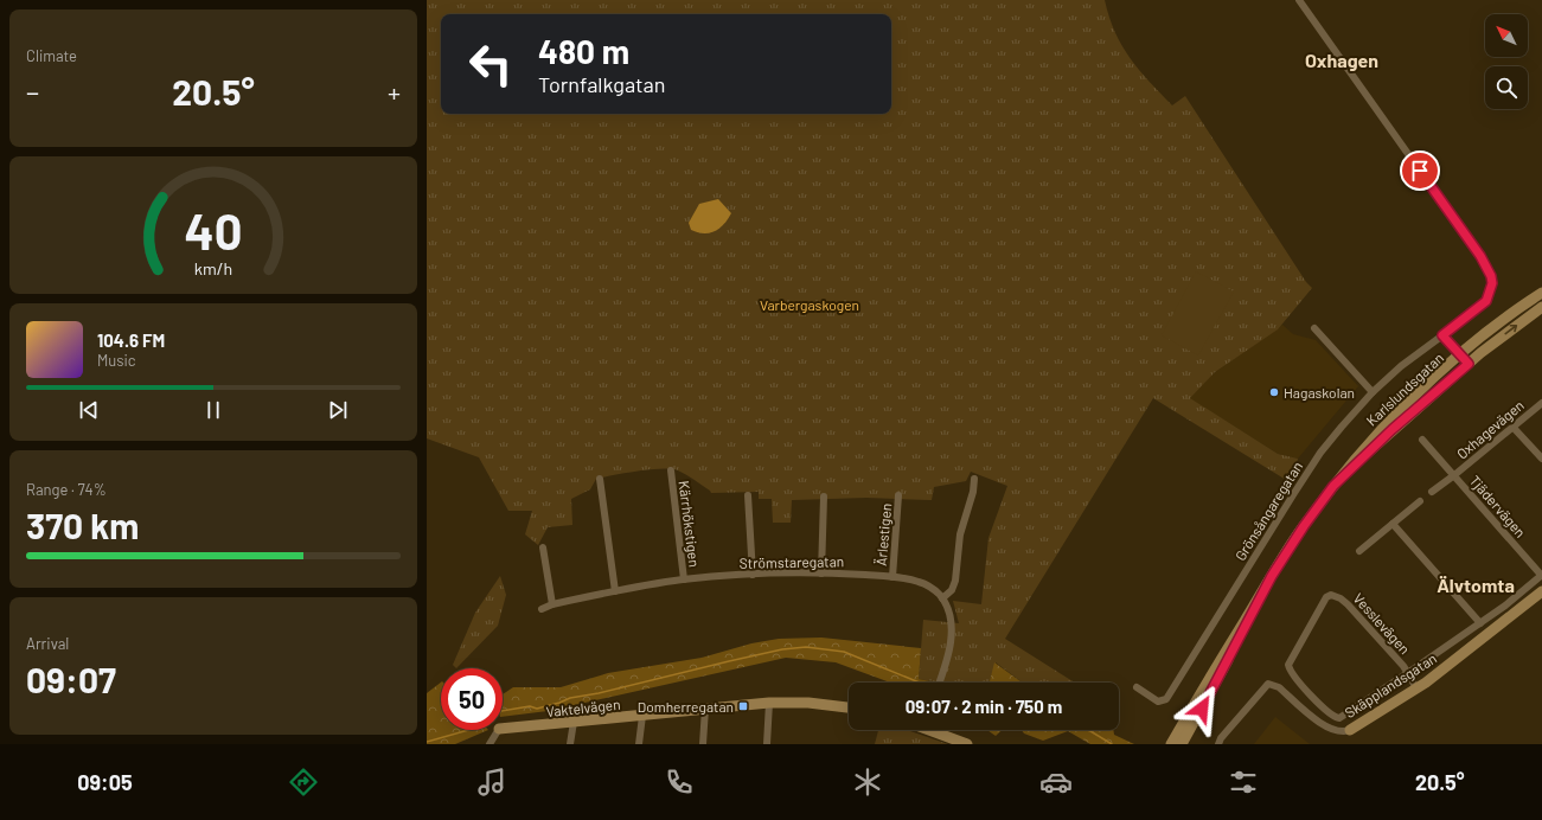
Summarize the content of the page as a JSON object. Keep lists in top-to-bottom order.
{
  "streets": {
    "main road": ["Karlslundsgatan", "Skäpplandsgatan", "Vaktelvägen"],
    "street": [
      "Oxhagevägen",
      "Tjädervägen",
      "Grönsångaregatan",
      "Kärrhökstigen",
      "Ärlestigen",
      "Strömstaregatan",
      "Vesslevägen"
    ]
  },
  "crossings": [
    ["Oxhagevägen", "Tjädervägen"],
    ["Kärrhökstigen", "Strömstaregatan"],
    ["Ärlestigen", "Strömstaregatan"],
    ["Vesslevägen", "Skäpplandsgatan"]
  ],
  "districts": ["Oxhagen", "Älvtomta"],
  "parks": ["Varbergaskogen"],
  "places": {
    "other": ["Hagaskolan"],
    "transit": ["Domherregatan"]
  },
  "north": "top left",
  "page": {
    "tile": [
      "Climate",
      ["Range · 74%", "370 km"],
      ["Arrival", "09:07"]
    ],
    "turn": ["480 m", "Tornfalkgatan"],
    "heat": ["−", "20.5°", "+"],
    "song": ["104.6 FM", "Music"],
    "limit": "50",
    "trip": "09:07 · 2 min · 750 m",
    "tabs": ["09:05", "20.5°"],
    "gauge": ["40", "km/h"]
  }
}
